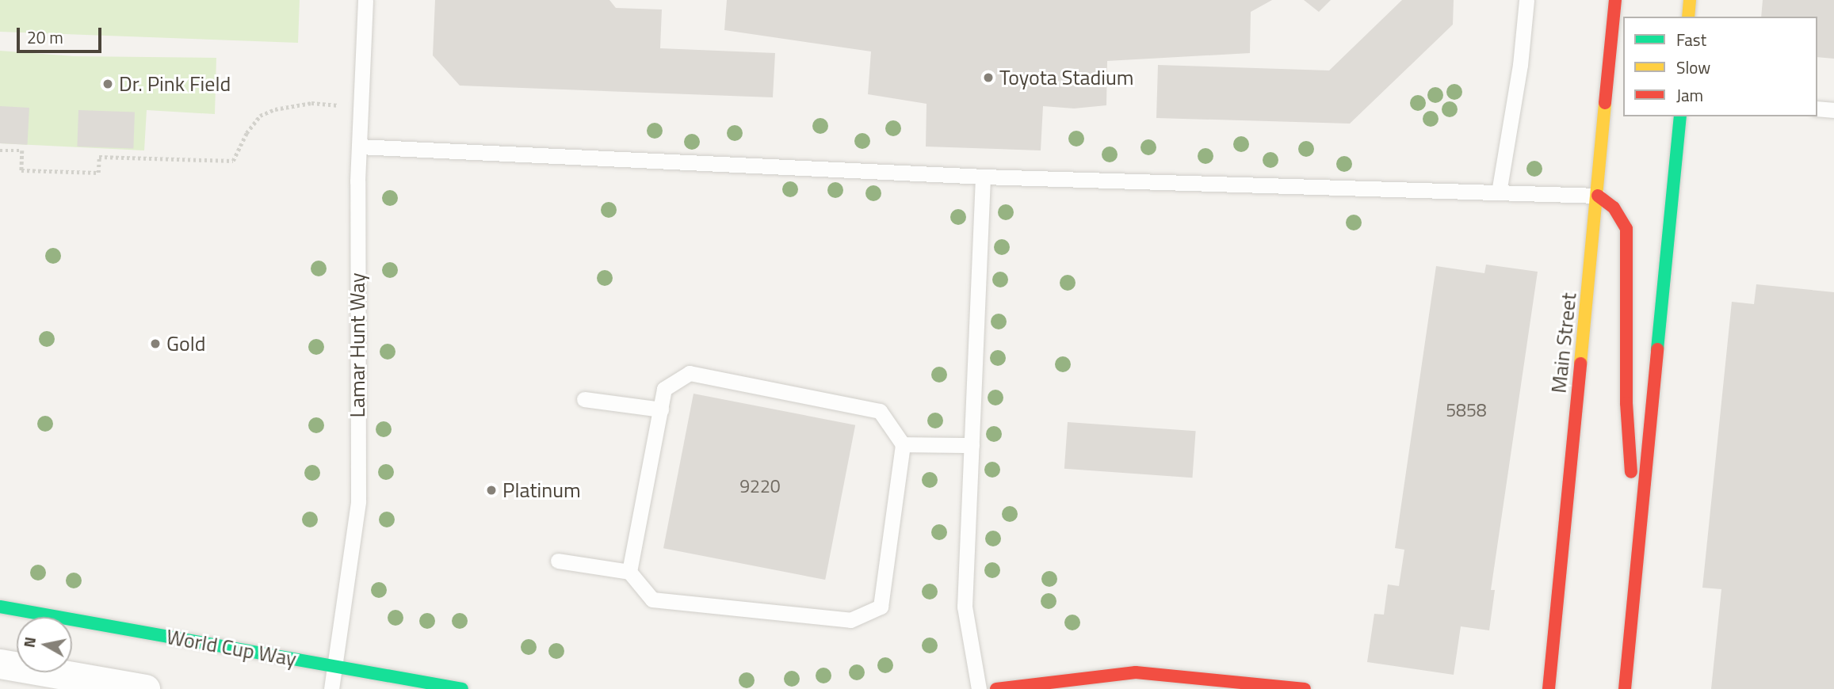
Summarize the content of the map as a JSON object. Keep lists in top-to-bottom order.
{
  "streets": {
    "main road": ["Main Street", "World Cup Way"],
    "lane": ["Lamar Hunt Way"]
  },
  "crossings": [
    ["Lamar Hunt Way", "World Cup Way"]
  ],
  "places": [
    "Toyota Stadium",
    "Dr. Pink Field",
    "Gold",
    "Platinum"
  ],
  "house_numbers": ["5858", "9220"],
  "legend": ["Fast", "Slow", "Jam"],
  "scale_bar": "20 m",
  "north": "left"
}
